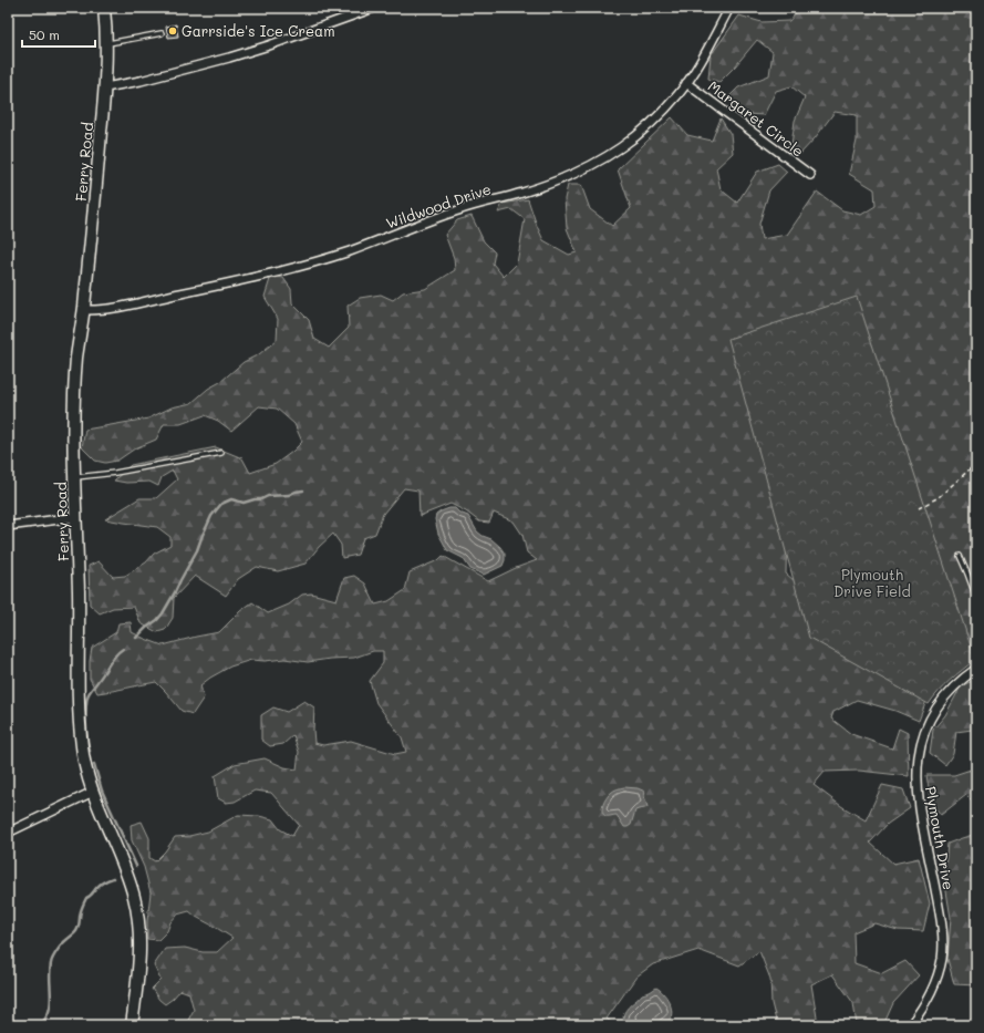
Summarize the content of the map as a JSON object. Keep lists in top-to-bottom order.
{
  "streets": {
    "main road": ["Ferry Road"],
    "street": ["Margaret Circle", "Wildwood Drive", "Plymouth Drive"]
  },
  "crossings": [
    ["Margaret Circle", "Wildwood Drive"],
    ["Ferry Road", "Wildwood Drive"]
  ],
  "parks": ["Plymouth Drive Field"],
  "places": ["Garrside's Ice Cream"],
  "scale_bar": "50 m"
}
